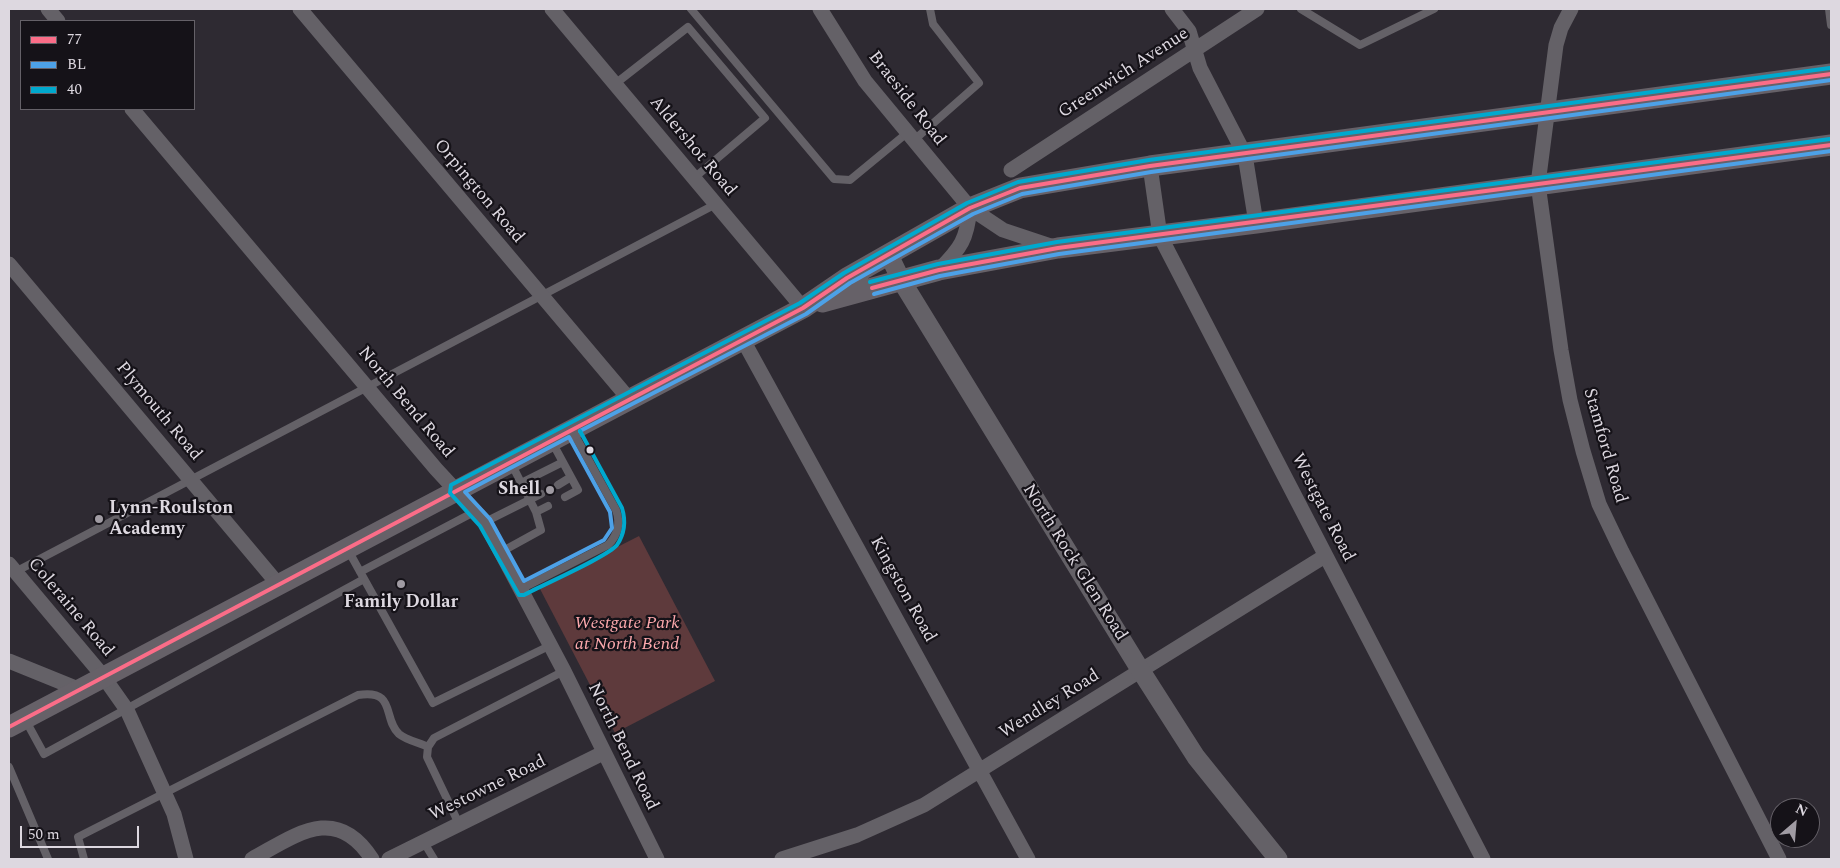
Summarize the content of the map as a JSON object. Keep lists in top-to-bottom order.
{
  "streets": {
    "street": [
      "Greenwich Avenue",
      "Braeside Road",
      "Aldershot Road",
      "Orpington Road",
      "North Bend Road",
      "Plymouth Road",
      "Stamford Road",
      "Westgate Road",
      "North Rock Glen Road",
      "Kingston Road",
      "Coleraine Road",
      "Wendley Road",
      "Westowne Road"
    ]
  },
  "crossings": [
    ["North Bend Road", "Westowne Road"],
    ["Westgate Road", "Wendley Road"],
    ["North Rock Glen Road", "Wendley Road"],
    ["Kingston Road", "Wendley Road"]
  ],
  "parks": ["Westgate Park at North Bend"],
  "places": ["Shell", "Lynn-Roulston Academy", "Family Dollar"],
  "lines": ["transit line 40", "transit line 77", "transit line BL"],
  "legend": ["77", "BL", "40"],
  "scale_bar": "50 m",
  "north": "top right"
}
